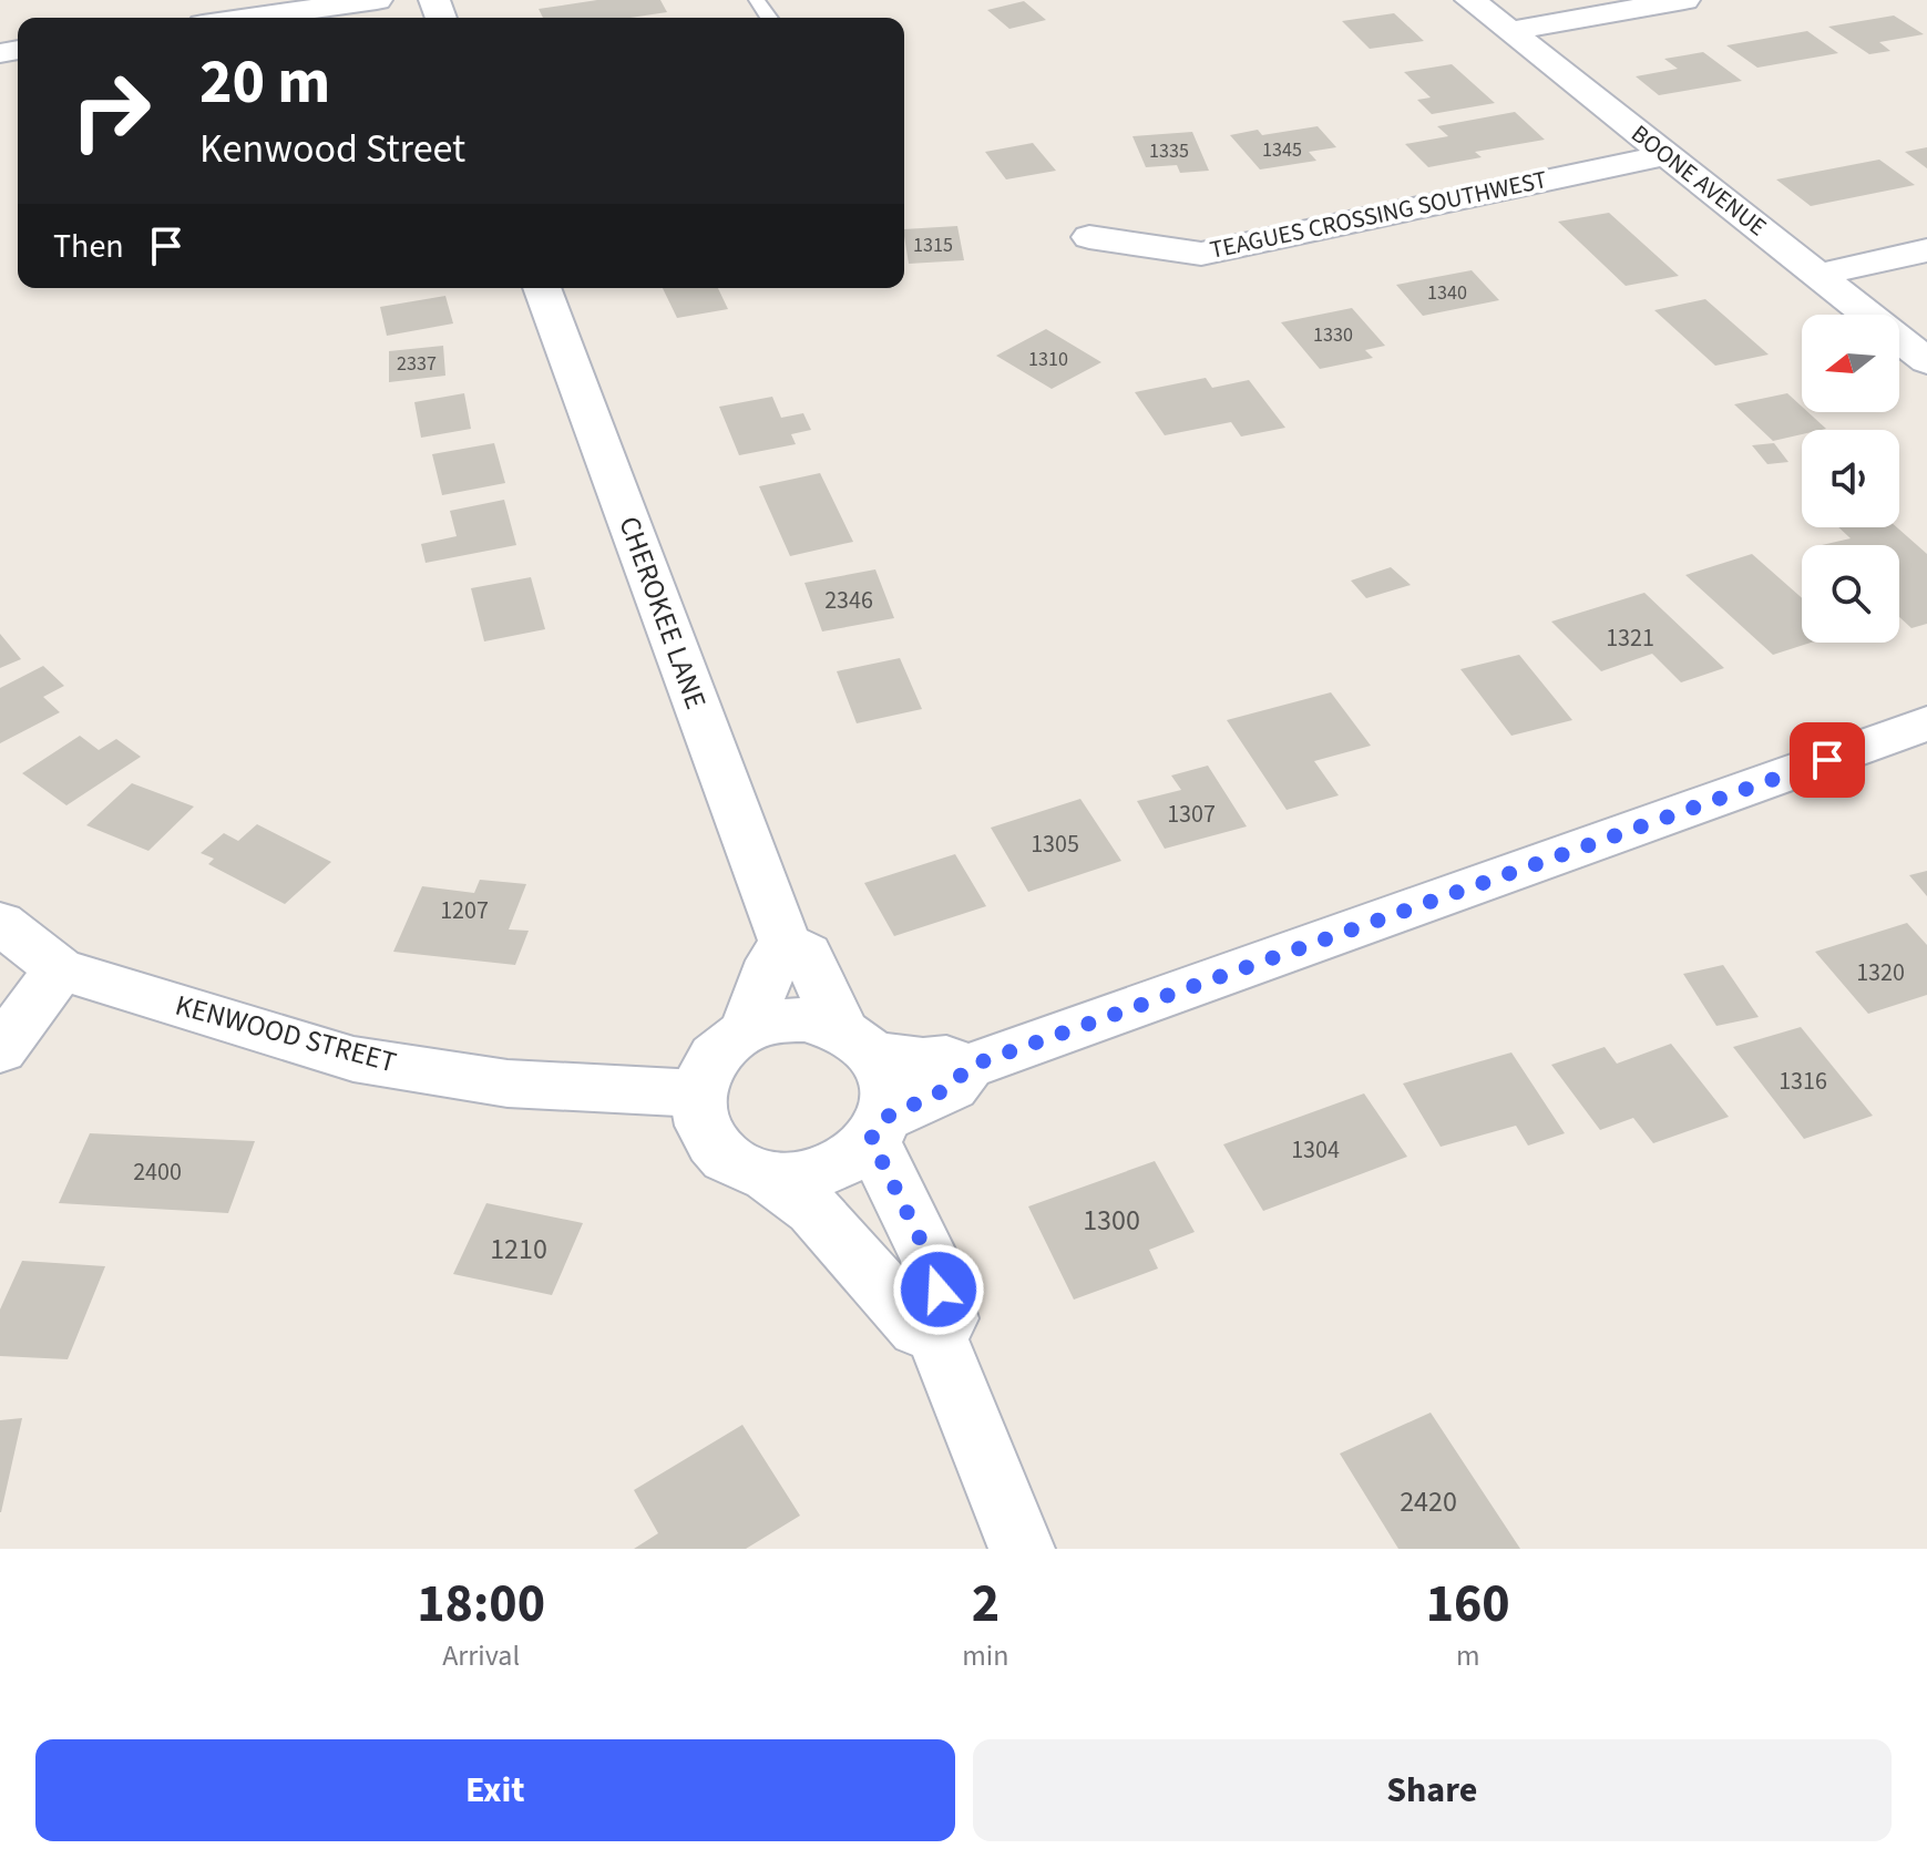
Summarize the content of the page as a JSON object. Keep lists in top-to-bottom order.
{
  "streets": {
    "street": [
      "BOONE AVENUE",
      "TEAGUES CROSSING SOUTHWEST",
      "CHEROKEE LANE",
      "KENWOOD STREET"
    ]
  },
  "crossings": [
    ["BOONE AVENUE", "TEAGUES CROSSING SOUTHWEST"],
    ["CHEROKEE LANE", "KENWOOD STREET"]
  ],
  "house_numbers": [
    "1345",
    "1335",
    "1315",
    "1340",
    "1330",
    "1310",
    "2337",
    "2346",
    "1321",
    "1307",
    "1305",
    "1207",
    "1320",
    "1316",
    "1304",
    "2400",
    "1300",
    "1210",
    "2420"
  ],
  "north": "left",
  "page": {
    "turn": ["20 m", "Kenwood Street"],
    "then": "Then",
    "eta": [
      "18:00",
      "Arrival",
      "2",
      "min",
      "160",
      "m"
    ],
    "buttons": ["Exit", "Share"]
  }
}
